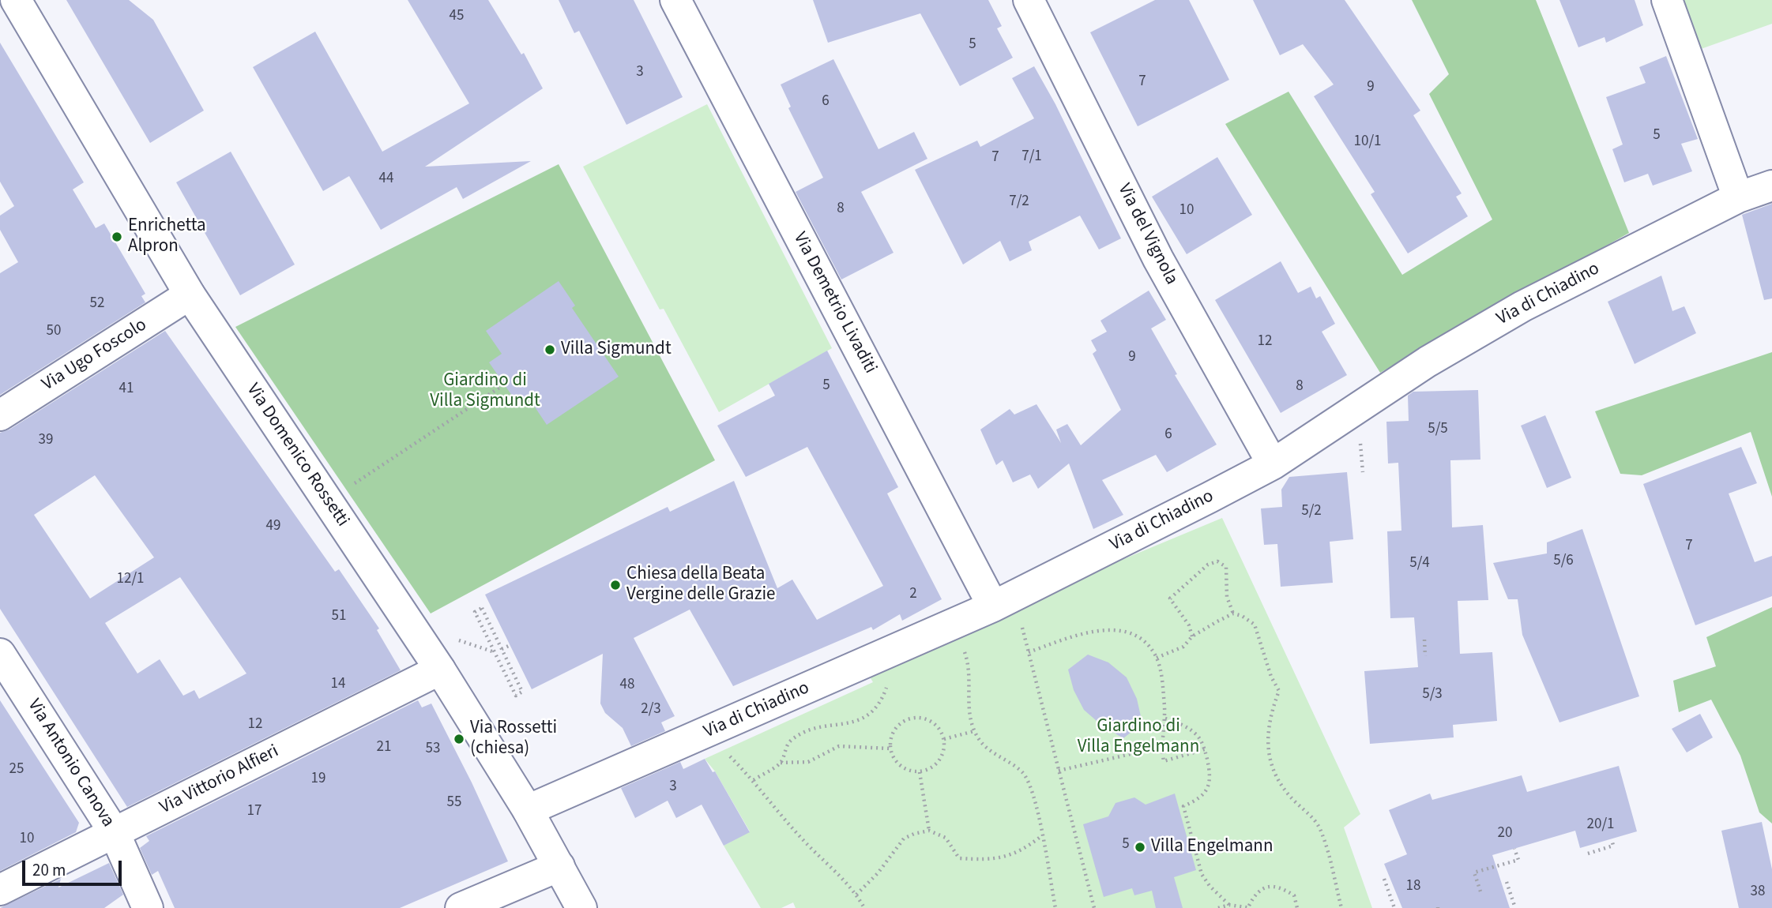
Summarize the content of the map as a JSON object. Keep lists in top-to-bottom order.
{
  "streets": {
    "street": [
      "Via del Vignola",
      "Via di Chiadino",
      "Via Demetrio Livaditi",
      "Via Ugo Foscolo",
      "Via Domenico Rossetti",
      "Via Antonio Canova",
      "Via Vittorio Alfieri"
    ]
  },
  "crossings": [
    ["Via del Vignola", "Via di Chiadino"],
    ["Via di Chiadino", "Via Demetrio Livaditi"],
    ["Via di Chiadino", "Via Domenico Rossetti"],
    ["Via Ugo Foscolo", "Via Domenico Rossetti"],
    ["Via Domenico Rossetti", "Via Vittorio Alfieri"],
    ["Via Antonio Canova", "Via Vittorio Alfieri"]
  ],
  "parks": ["Giardino di Villa Sigmundt", "Giardino di Villa Engelmann"],
  "places": [
    "Enrichetta Alpron",
    "Villa Sigmundt",
    "Chiesa della Beata Vergine delle Grazie",
    "Via Rossetti (chiesa)",
    "Villa Engelmann"
  ],
  "house_numbers": [
    "45",
    "5",
    "3",
    "7",
    "9",
    "6",
    "5",
    "10/1",
    "7/1",
    "7",
    "44",
    "7/2",
    "8",
    "10",
    "52",
    "50",
    "12",
    "9",
    "5",
    "8",
    "41",
    "5/5",
    "6",
    "39",
    "5/2",
    "49",
    "7",
    "5/6",
    "5/4",
    "12/1",
    "2",
    "51",
    "14",
    "48",
    "5/3",
    "2/3",
    "12",
    "21",
    "53",
    "25",
    "19",
    "3",
    "55",
    "17",
    "20/1",
    "20",
    "10",
    "5",
    "18",
    "38"
  ],
  "scale_bar": "20 m"
}
